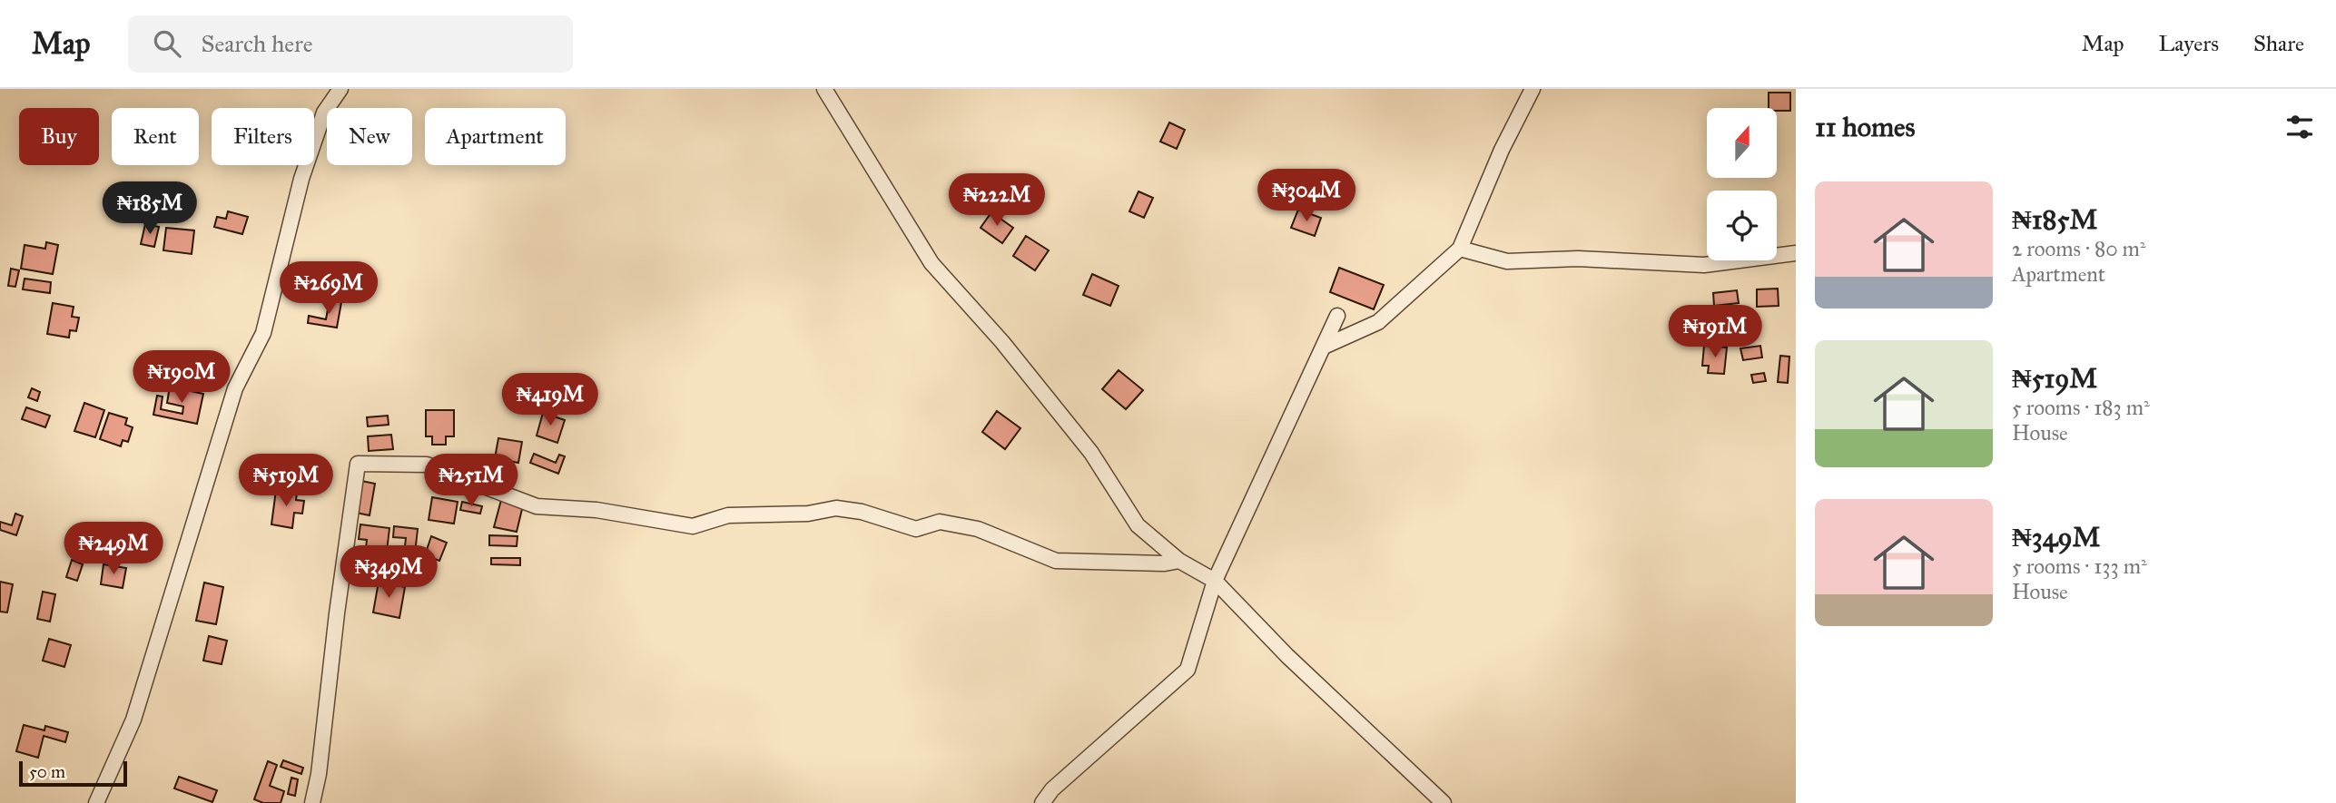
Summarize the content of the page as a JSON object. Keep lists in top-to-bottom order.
{
  "scale_bar": "50 m",
  "north": "top",
  "page": {
    "header": "Map",
    "search": "Search here",
    "nav": ["Map", "Layers", "Share"],
    "heading": "11 homes",
    "chip": [
      "Buy",
      "Rent",
      "Filters",
      "New",
      "Apartment"
    ],
    "list": [
      {
        "name": "₦185M",
        "note": "2 rooms · 80 m² · Apartment"
      },
      {
        "name": "₦519M",
        "note": "5 rooms · 183 m² · House"
      },
      {
        "name": "₦349M",
        "note": "5 rooms · 133 m² · House"
      }
    ],
    "price": [
      "₦304M",
      "₦222M",
      "₦185M",
      "₦269M",
      "₦191M",
      "₦190M",
      "₦419M",
      "₦519M",
      "₦251M",
      "₦249M",
      "₦349M"
    ],
    "scale": "50 m"
  }
}
